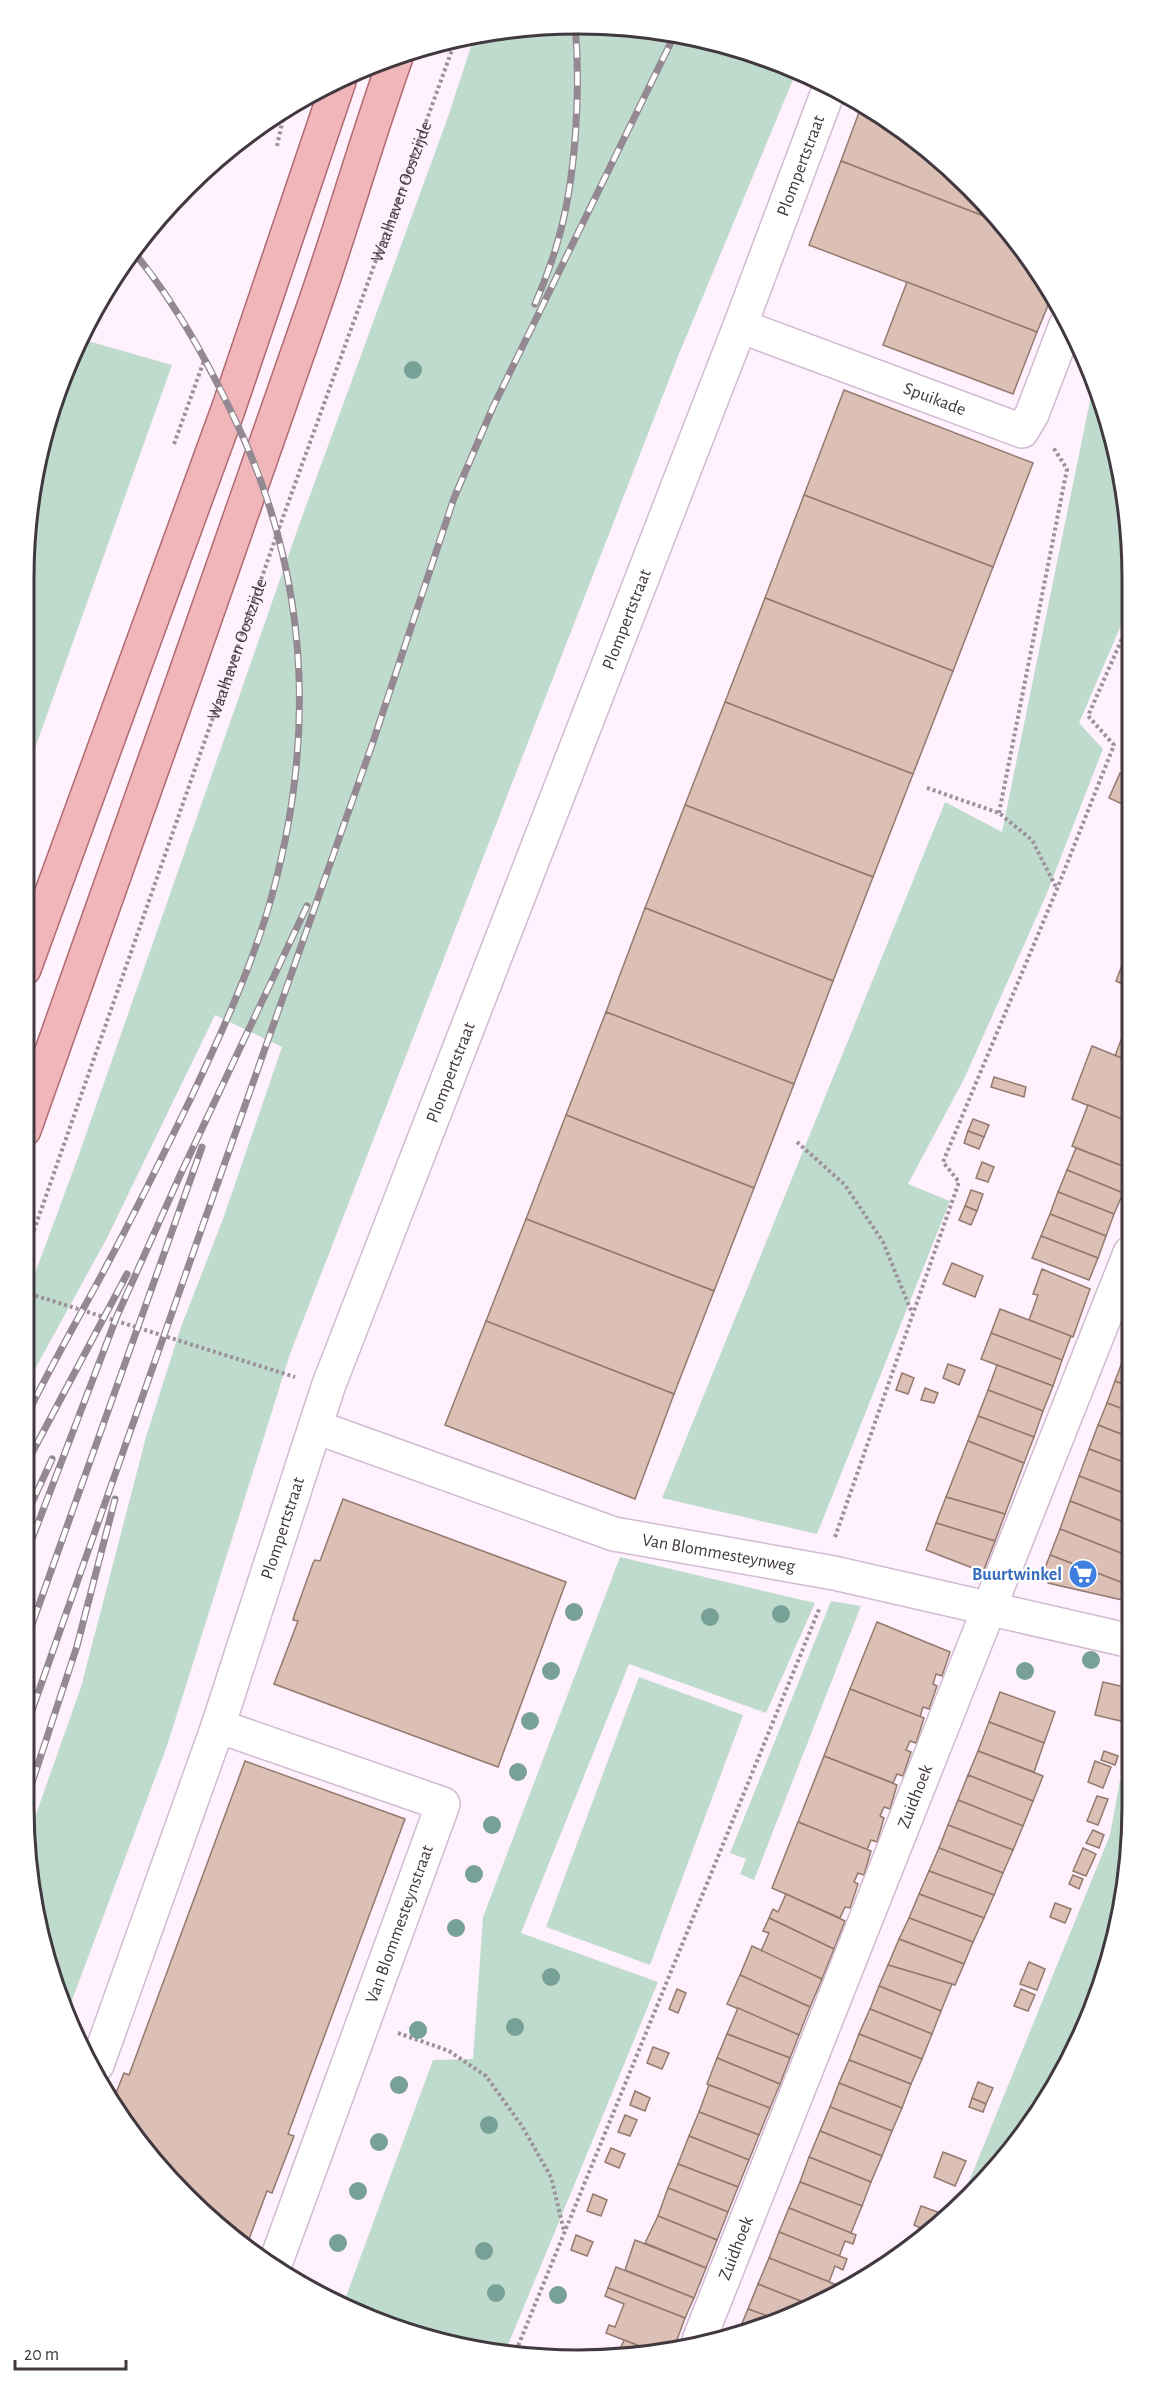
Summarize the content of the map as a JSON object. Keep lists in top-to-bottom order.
{
  "streets": {
    "street": [
      "Plompertstraat",
      "Spuikade",
      "Van Blommesteynweg",
      "Zuidhoek",
      "Van Blommesteynstraat"
    ],
    "path": ["Waalhaven Oostzijde"]
  },
  "crossings": [
    ["Plompertstraat", "Spuikade"],
    ["Plompertstraat", "Van Blommesteynweg"],
    ["Plompertstraat", "Van Blommesteynstraat"],
    ["Van Blommesteynweg", "Zuidhoek"]
  ],
  "places": {
    "supermarket": ["Buurtwinkel"]
  },
  "scale_bar": "20 m"
}
